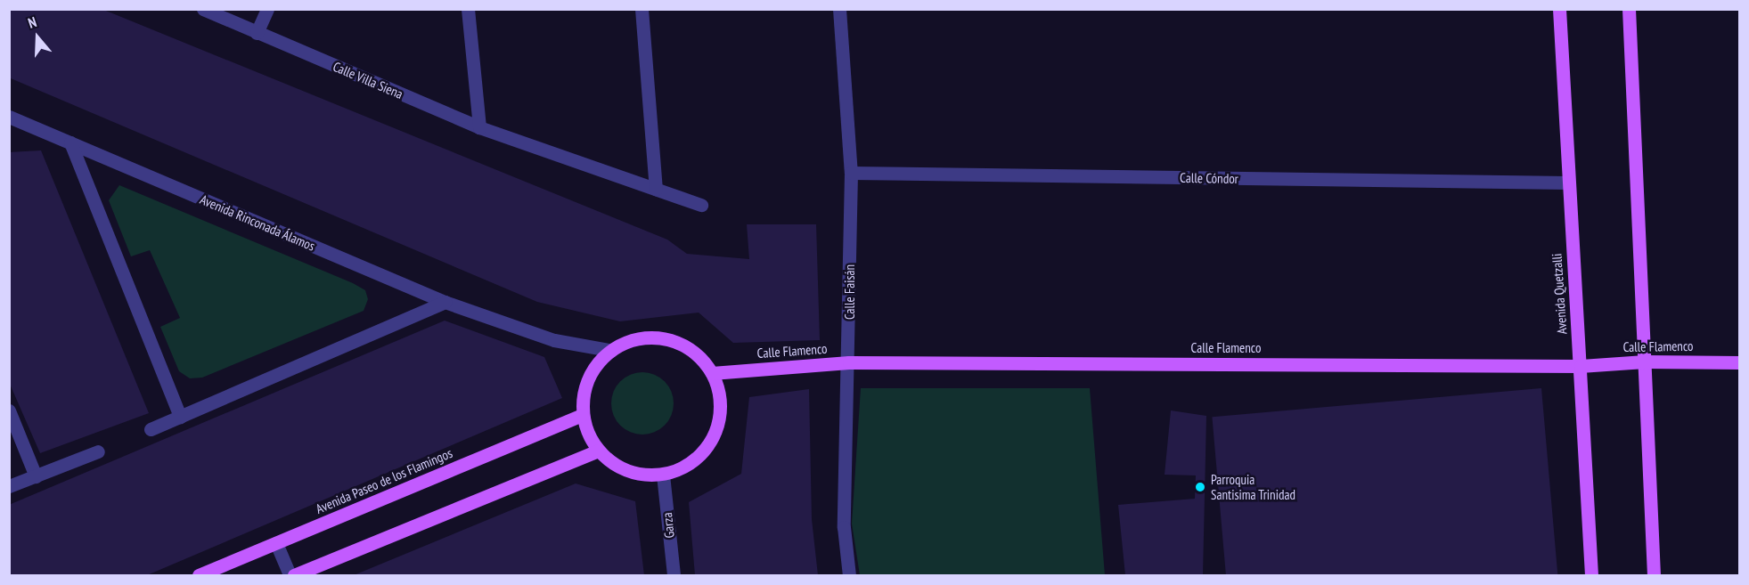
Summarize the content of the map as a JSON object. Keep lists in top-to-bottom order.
{
  "streets": {
    "main road": ["Avenida Quetzalli", "Calle Flamenco", "Avenida Paseo de los Flamingos"],
    "street": [
      "Calle Villa Siena",
      "Calle Cóndor",
      "Avenida Rinconada Álamos",
      "Calle Faisán",
      "Garza"
    ]
  },
  "crossings": [
    ["Calle Cóndor", "Calle Faisán"],
    ["Calle Cóndor", "Avenida Quetzalli"],
    ["Avenida Rinconada Álamos", "Calle Flamenco"],
    ["Avenida Rinconada Álamos", "Avenida Paseo de los Flamingos"],
    ["Avenida Rinconada Álamos", "Garza"],
    ["Calle Faisán", "Calle Flamenco"],
    ["Avenida Quetzalli", "Calle Flamenco"],
    ["Calle Flamenco", "Avenida Paseo de los Flamingos"],
    ["Calle Flamenco", "Garza"],
    ["Avenida Paseo de los Flamingos", "Garza"]
  ],
  "places": ["Parroquia Santisima Trinidad"],
  "north": "top"
}
